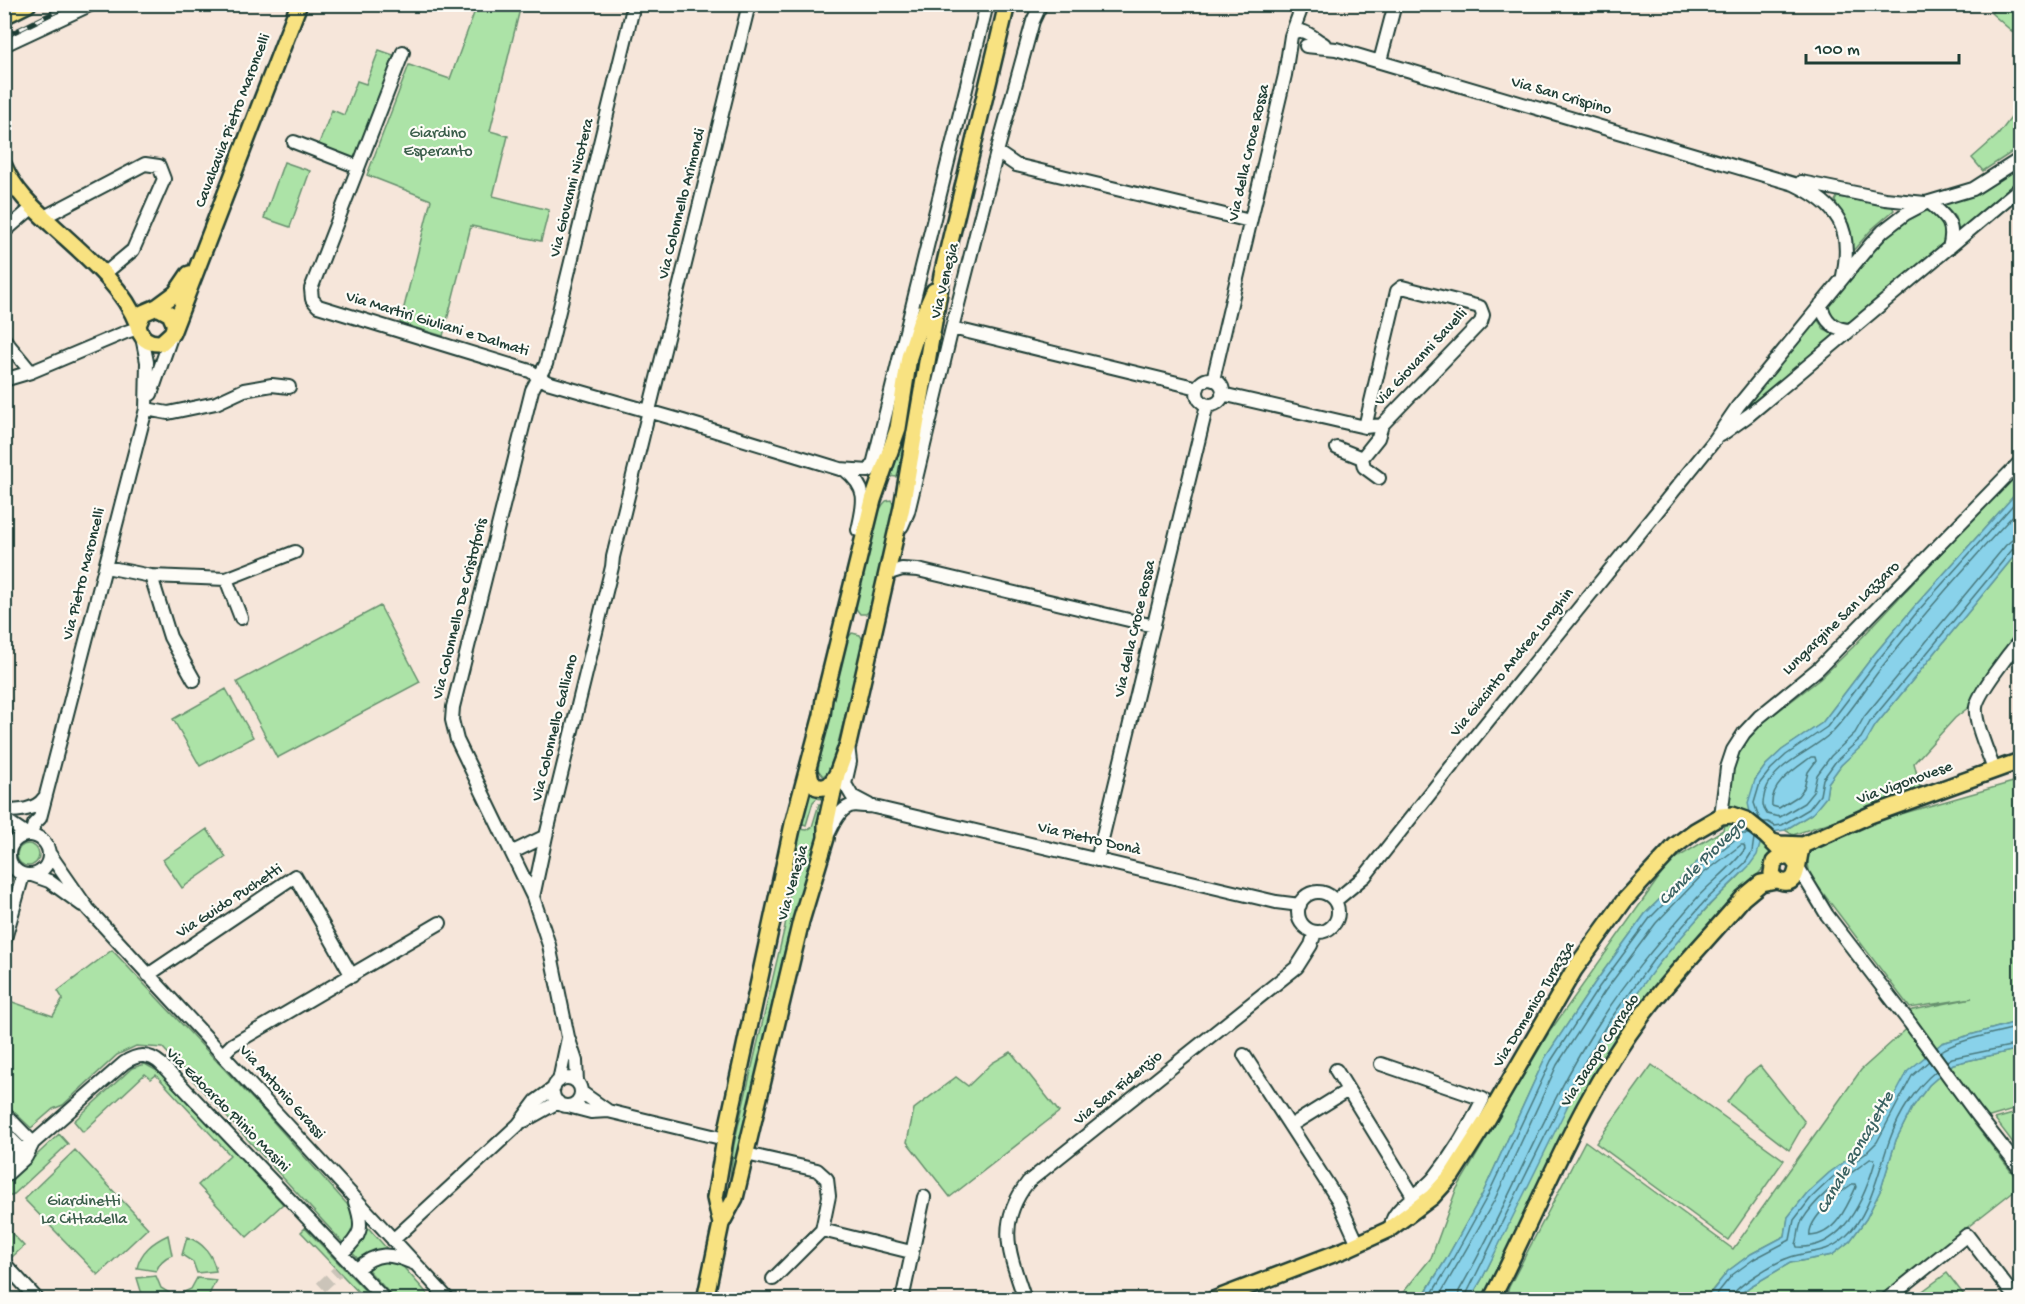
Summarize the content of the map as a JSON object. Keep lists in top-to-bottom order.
{
  "streets": {
    "main road": [
      "Cavalcavia Pietro Maroncelli",
      "Via Venezia",
      "Via Pietro Maroncelli",
      "Via Vigonovese",
      "Via Domenico Turazza",
      "Via Jacopo Corrado"
    ],
    "street": [
      "Via San Crispino",
      "Via della Croce Rossa",
      "Via Giovanni Nicotera",
      "Via Colonnello Arimondi",
      "Via Martiri Giuliani e Dalmati",
      "Via Giovanni Savelli",
      "Via Colonnello De Cristoforis",
      "Lungargine San Lazzaro",
      "Via Giacinto Andrea Longhin",
      "Via Colonnello Galliano",
      "Via Pietro Donà",
      "Via Guido Puchetti",
      "Via San Fidenzio",
      "Via Antonio Grassi",
      "Via Edoardo Plinio Masini"
    ]
  },
  "crossings": [
    ["Via San Crispino", "Via della Croce Rossa"],
    ["Via San Crispino", "Via Giacinto Andrea Longhin"],
    ["Cavalcavia Pietro Maroncelli", "Via Pietro Maroncelli"],
    ["Via della Croce Rossa", "Via Giovanni Savelli"],
    ["Via della Croce Rossa", "Via Pietro Donà"],
    ["Via Giovanni Nicotera", "Via Martiri Giuliani e Dalmati"],
    ["Via Giovanni Nicotera", "Via Colonnello De Cristoforis"],
    ["Via Colonnello Arimondi", "Via Martiri Giuliani e Dalmati"],
    ["Via Colonnello Arimondi", "Via Colonnello Galliano"],
    ["Via Venezia", "Via Martiri Giuliani e Dalmati"],
    ["Via Venezia", "Via Pietro Donà"],
    ["Via Martiri Giuliani e Dalmati", "Via Colonnello De Cristoforis"],
    ["Via Martiri Giuliani e Dalmati", "Via Colonnello Galliano"],
    ["Via Pietro Maroncelli", "Via Antonio Grassi"],
    ["Via Colonnello De Cristoforis", "Via Colonnello Galliano"],
    ["Lungargine San Lazzaro", "Via Domenico Turazza"],
    ["Via Giacinto Andrea Longhin", "Via Pietro Donà"],
    ["Via Giacinto Andrea Longhin", "Via San Fidenzio"],
    ["Via Pietro Donà", "Via San Fidenzio"],
    ["Via Guido Puchetti", "Via Antonio Grassi"]
  ],
  "water": ["Canale Piovego", "Canale Roncajette"],
  "parks": ["Giardino Esperanto", "Giardinetti La Cittadella"],
  "scale_bar": "100 m"
}
